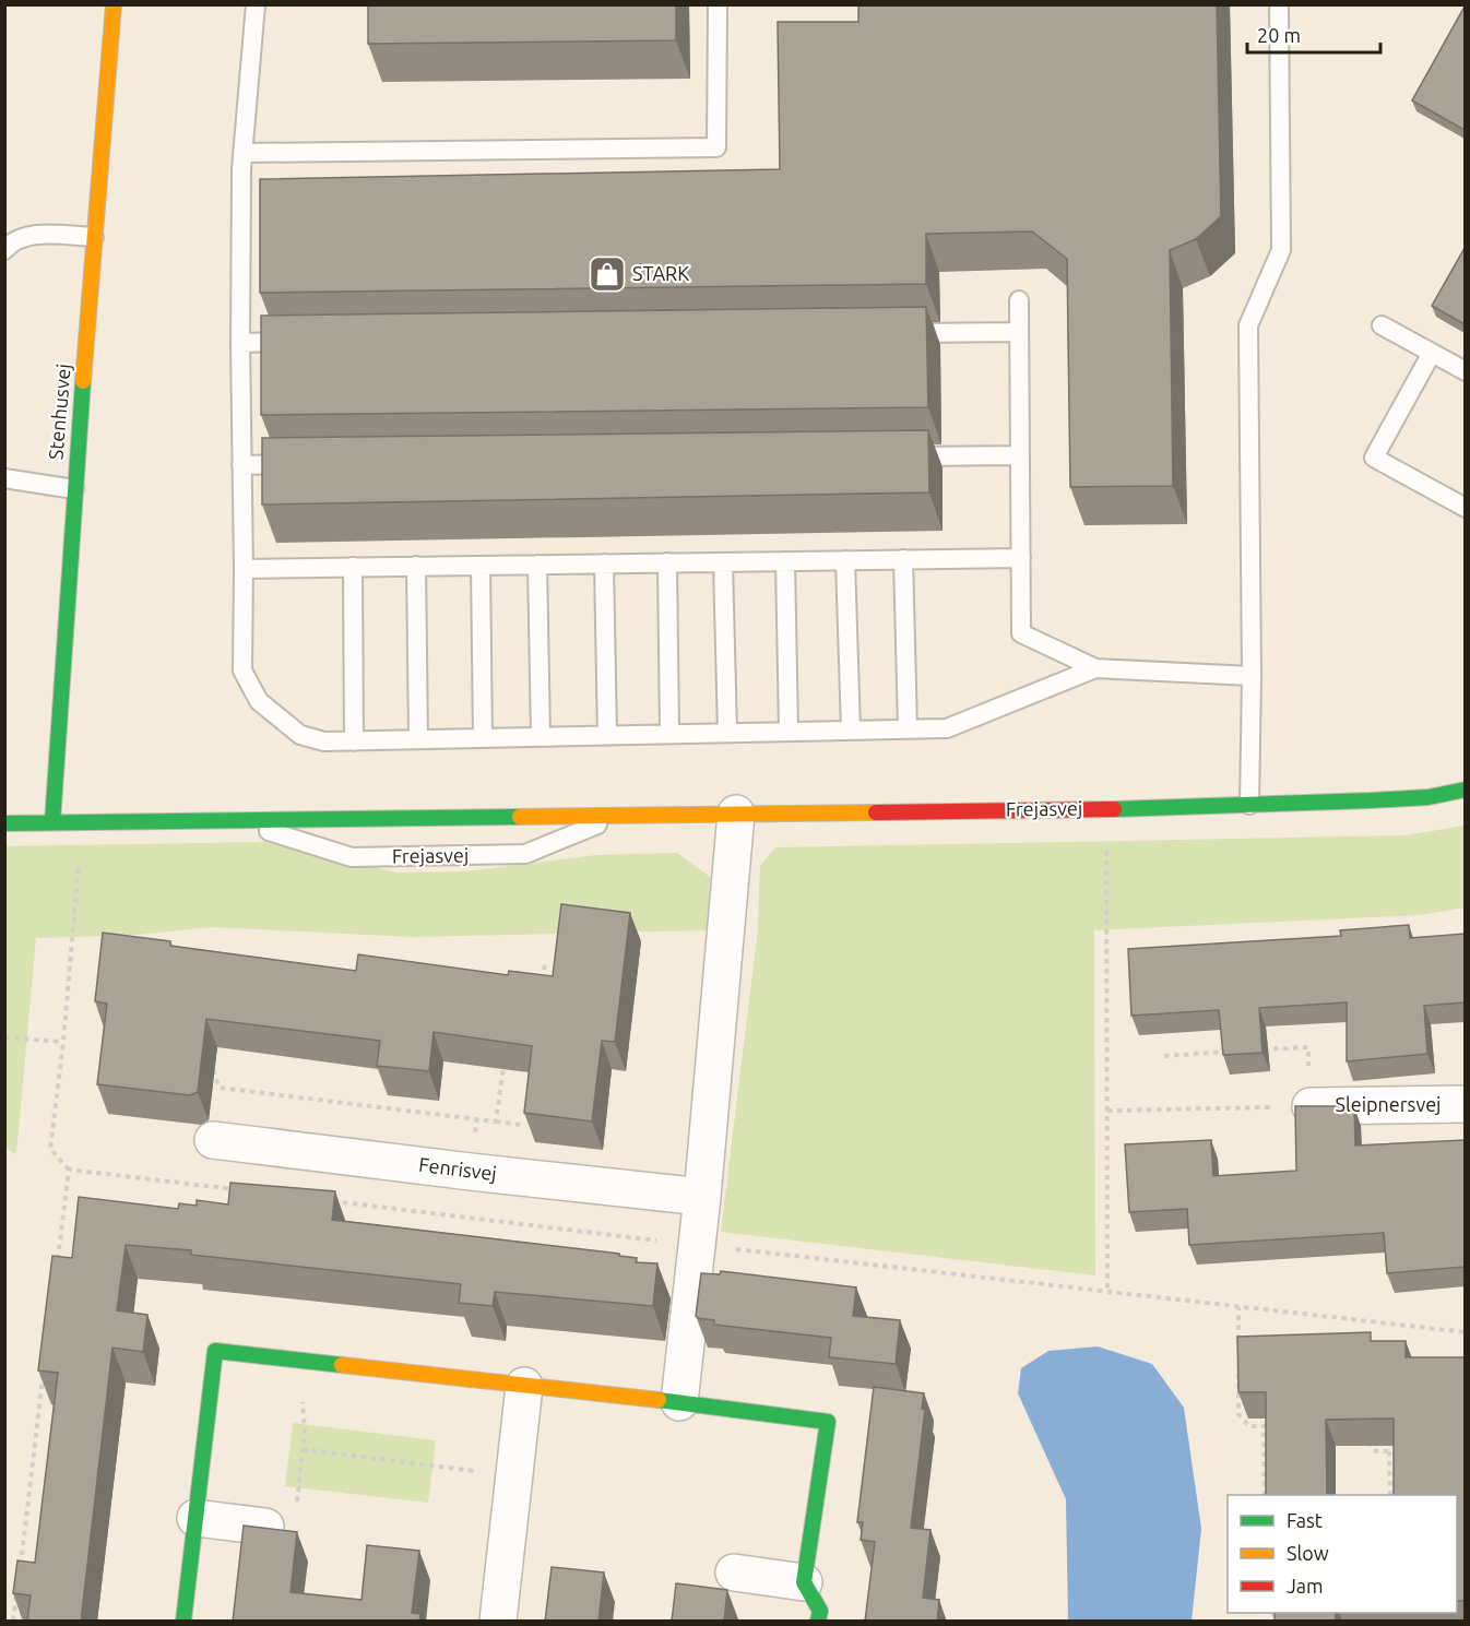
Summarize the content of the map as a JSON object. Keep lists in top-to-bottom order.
{
  "streets": {
    "street": [
      "Stenhusvej",
      "Frejasvej",
      "Sleipnersvej",
      "Fenrisvej"
    ]
  },
  "crossings": [
    ["Stenhusvej", "Frejasvej"]
  ],
  "places": {
    "shop": ["STARK"]
  },
  "legend": ["Fast", "Slow", "Jam"],
  "scale_bar": "20 m"
}
